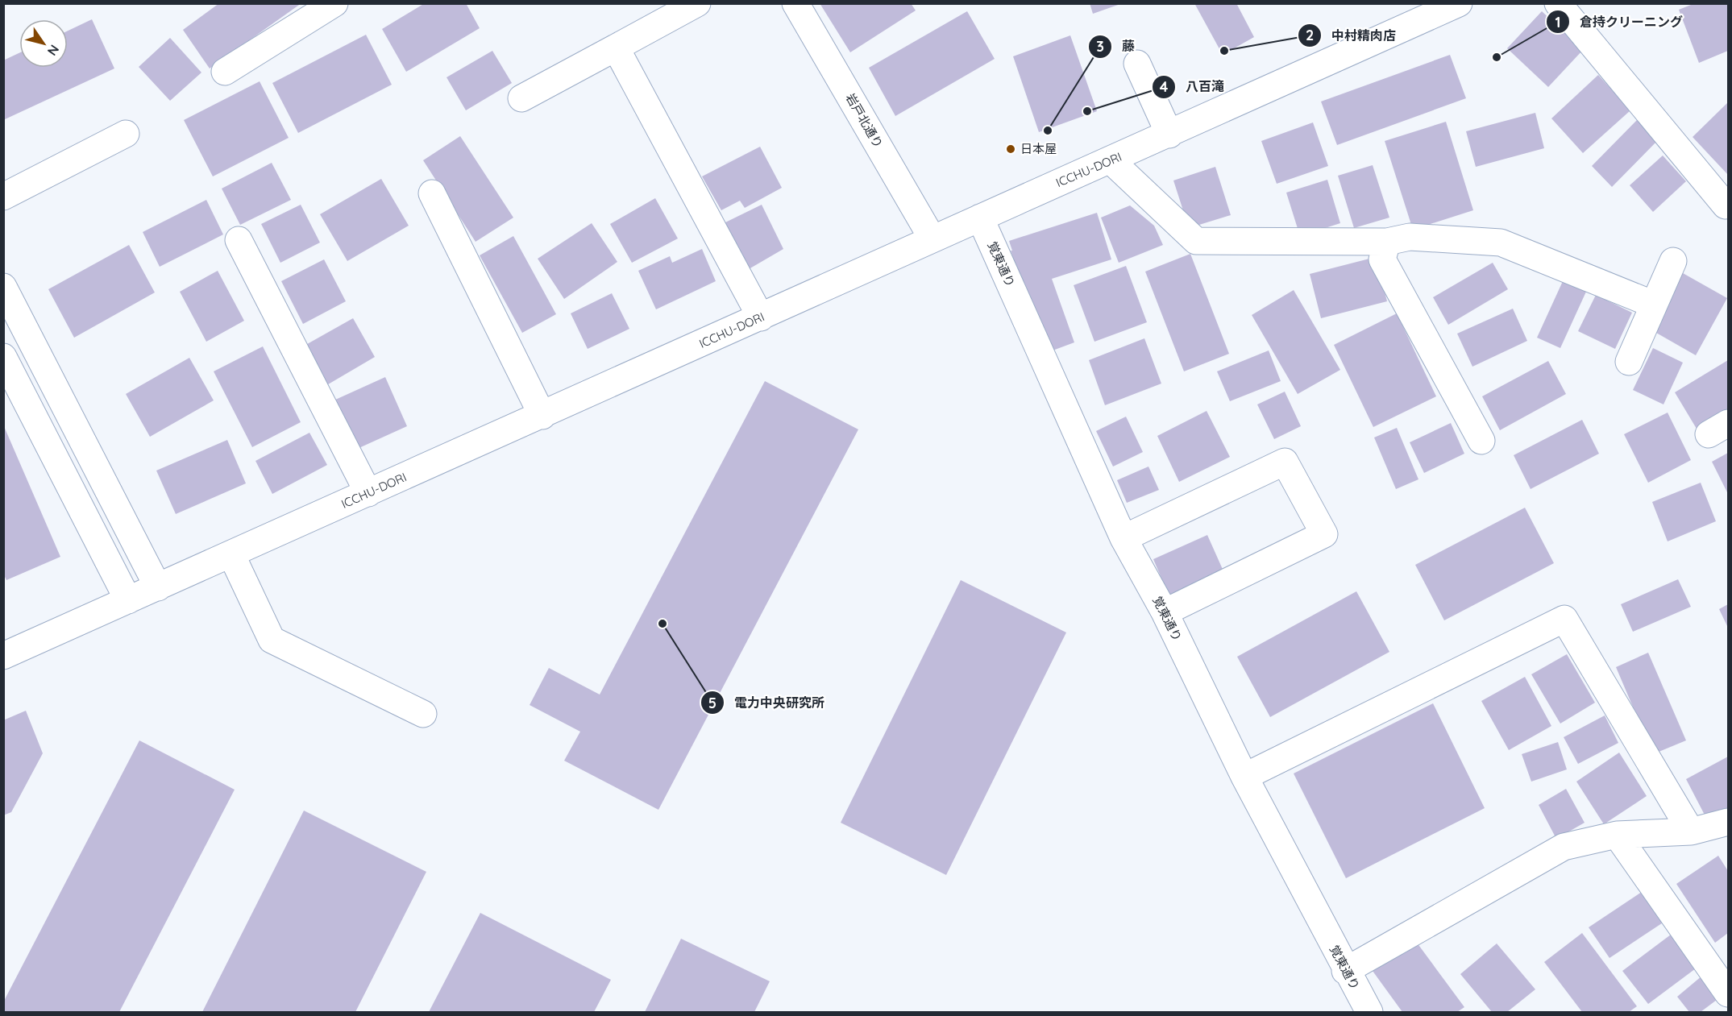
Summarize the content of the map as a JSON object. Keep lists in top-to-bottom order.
{
  "streets": {
    "street": ["岩戸北通り", "ICCHU-DORI", "覚東通り"]
  },
  "crossings": [
    ["岩戸北通り", "ICCHU-DORI"],
    ["ICCHU-DORI", "覚東通り"]
  ],
  "places": [
    "中村精肉店",
    "倉持クリーニング",
    "八百滝",
    "藤",
    "日本屋",
    "電力中央研究所"
  ],
  "north": "bottom right"
}
